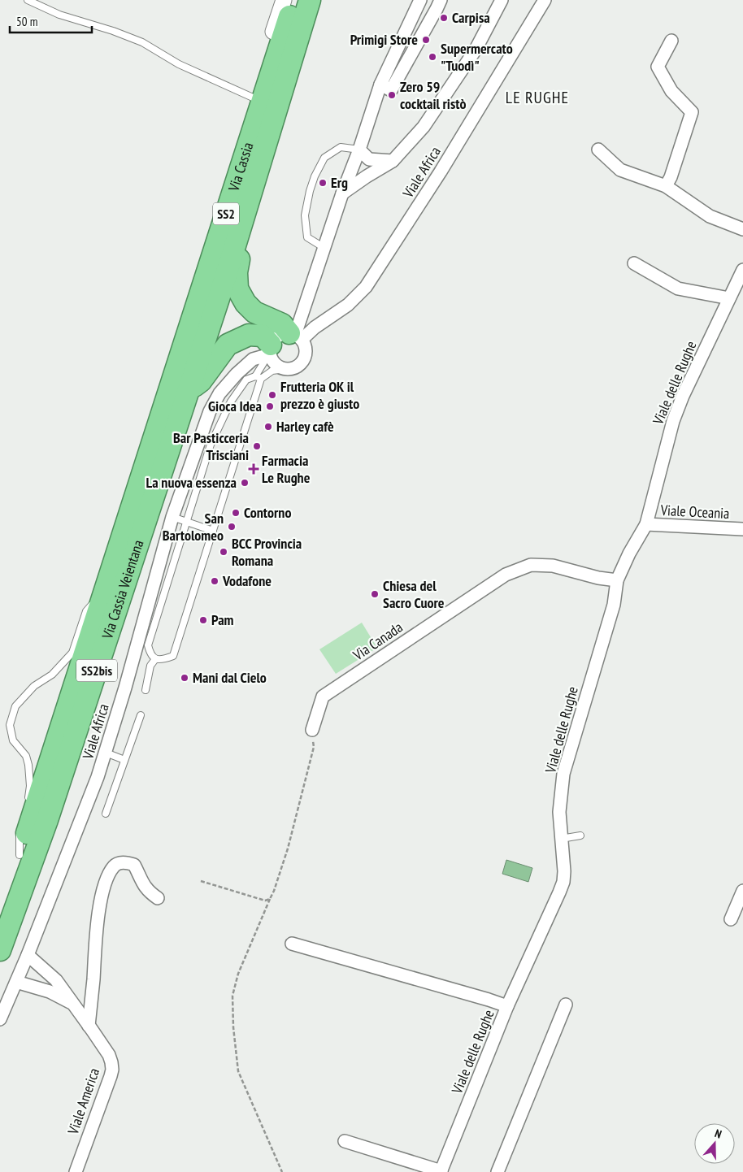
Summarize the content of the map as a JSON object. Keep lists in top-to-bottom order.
{
  "streets": {
    "highway": [
      "Via Cassia",
      "SS2",
      "Via Cassia Veientana",
      "SS2bis"
    ],
    "street": [
      "Viale Africa",
      "Viale delle Rughe",
      "Viale Oceania",
      "Via Canada",
      "Viale America"
    ]
  },
  "crossings": [
    ["Via Cassia", "Via Cassia Veientana"],
    ["Viale Africa", "Viale America"],
    ["Viale delle Rughe", "Viale Oceania"],
    ["Viale delle Rughe", "Via Canada"]
  ],
  "districts": ["LE RUGHE"],
  "places": {
    "other": [
      "Carpisa",
      "Primigi Store",
      "Supermercato \"Tuodì\"",
      "Zero 59 cocktail ristò",
      "Erg",
      "Frutteria OK il prezzo è giusto",
      "Gioca Idea",
      "Harley cafè",
      "Bar Pasticceria Trisciani",
      "La nuova essenza",
      "Contorno",
      "San Bartolomeo",
      "BCC Provincia Romana",
      "Vodafone",
      "Chiesa del Sacro Cuore",
      "Pam",
      "Mani dal Cielo"
    ],
    "health": ["Farmacia Le Rughe"]
  },
  "scale_bar": "50 m",
  "north": "top"
}
